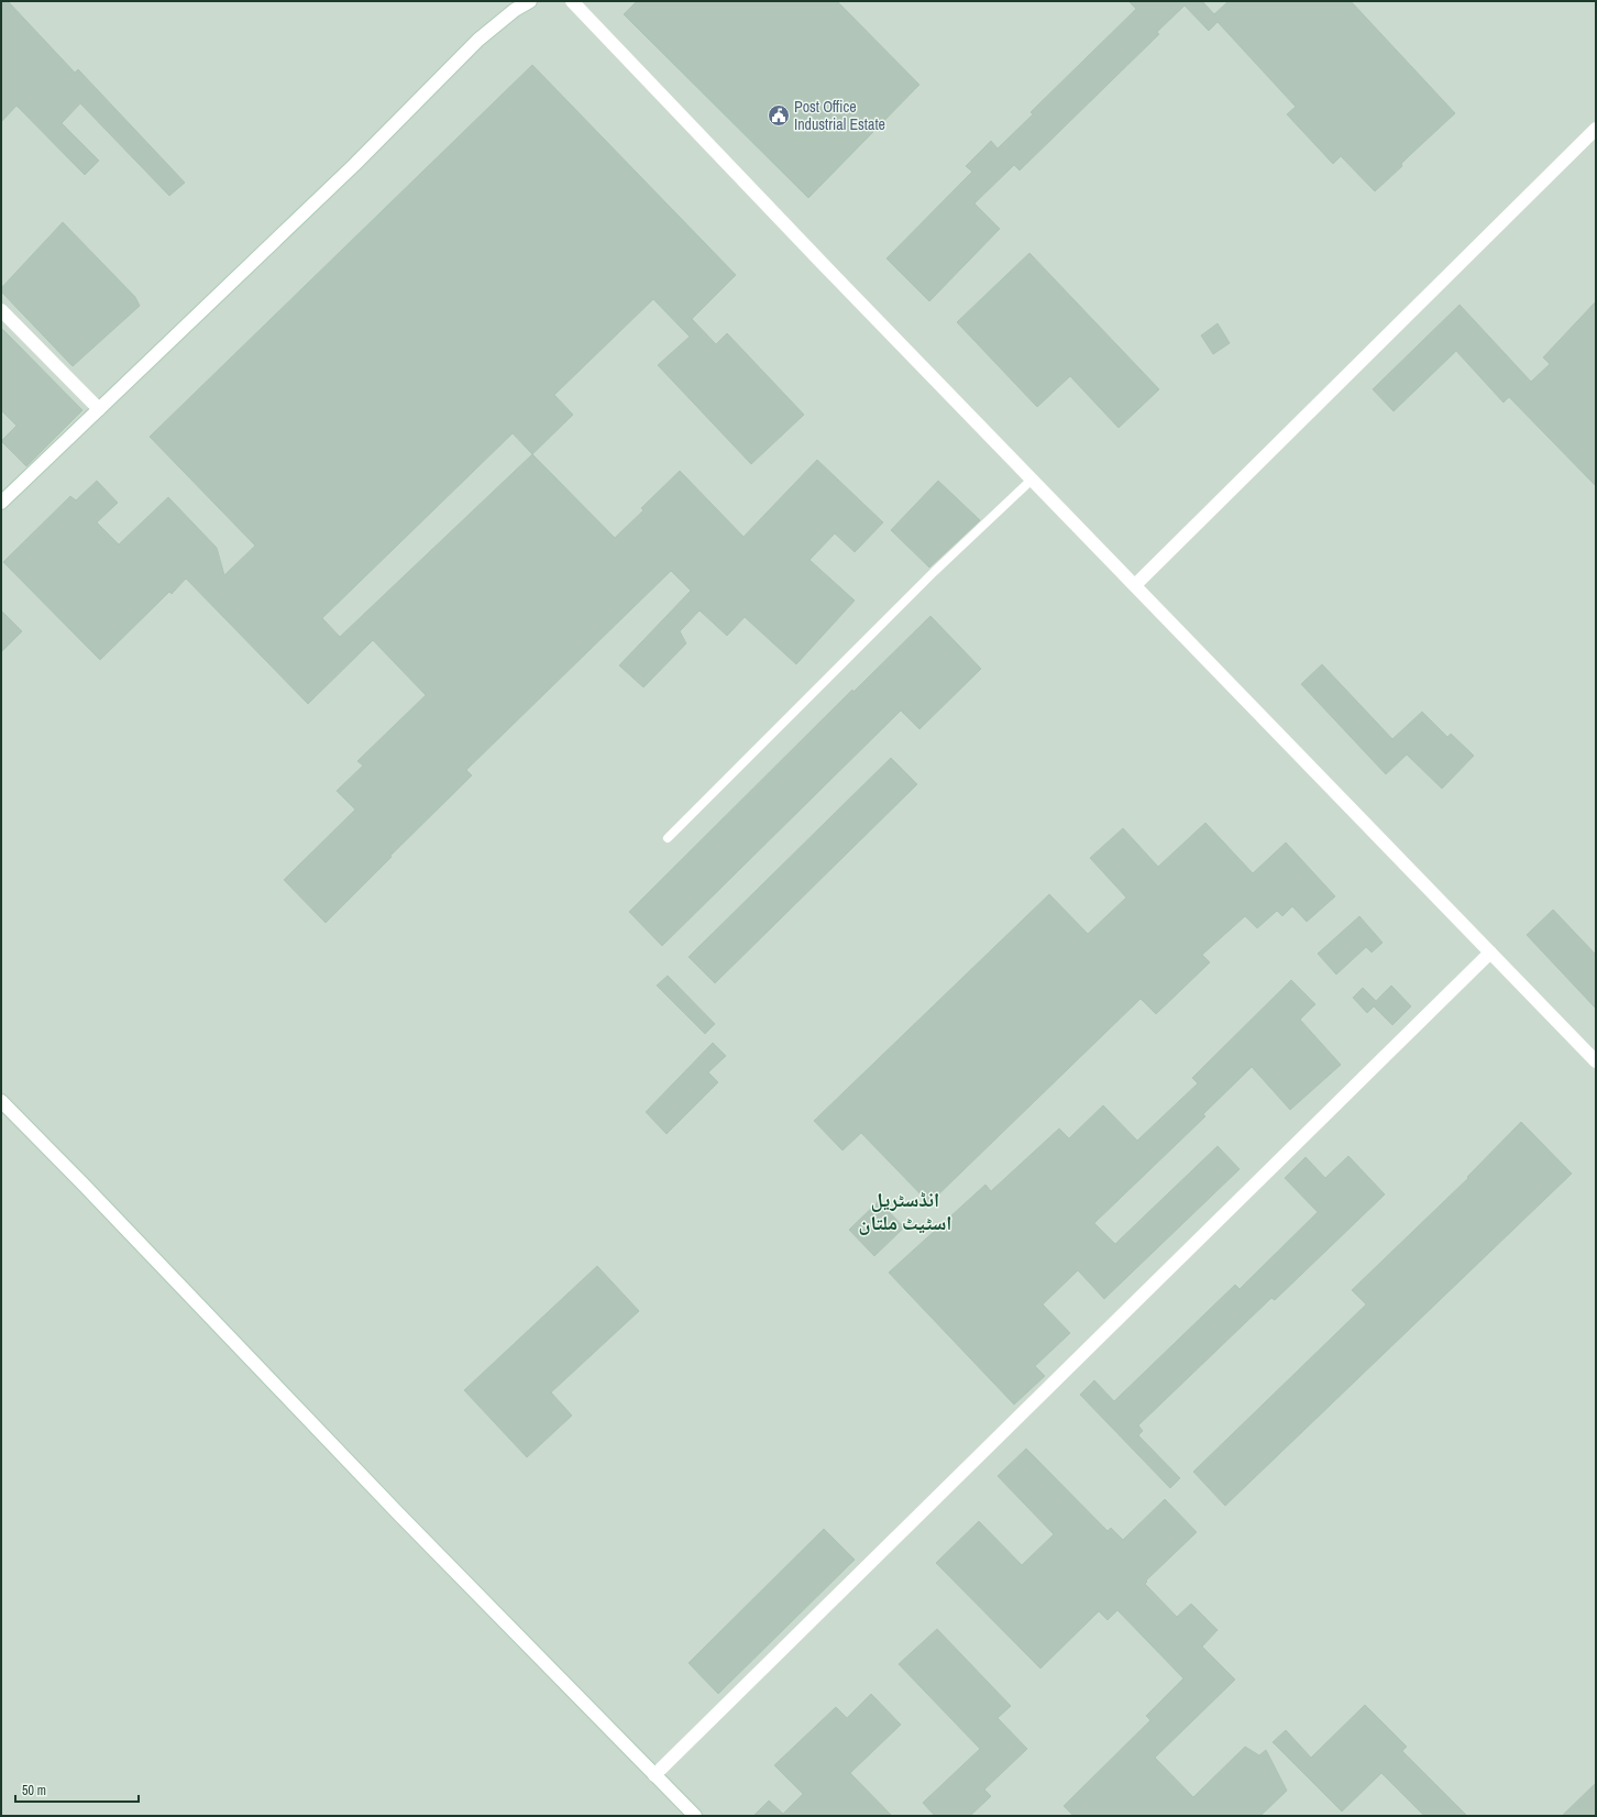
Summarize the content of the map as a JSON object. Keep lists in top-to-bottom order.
{
  "districts": ["انڈسٹریل اسٹیٹ ملتان"],
  "places": {
    "public building": ["Post Office Industrial Estate"]
  },
  "scale_bar": "50 m"
}
